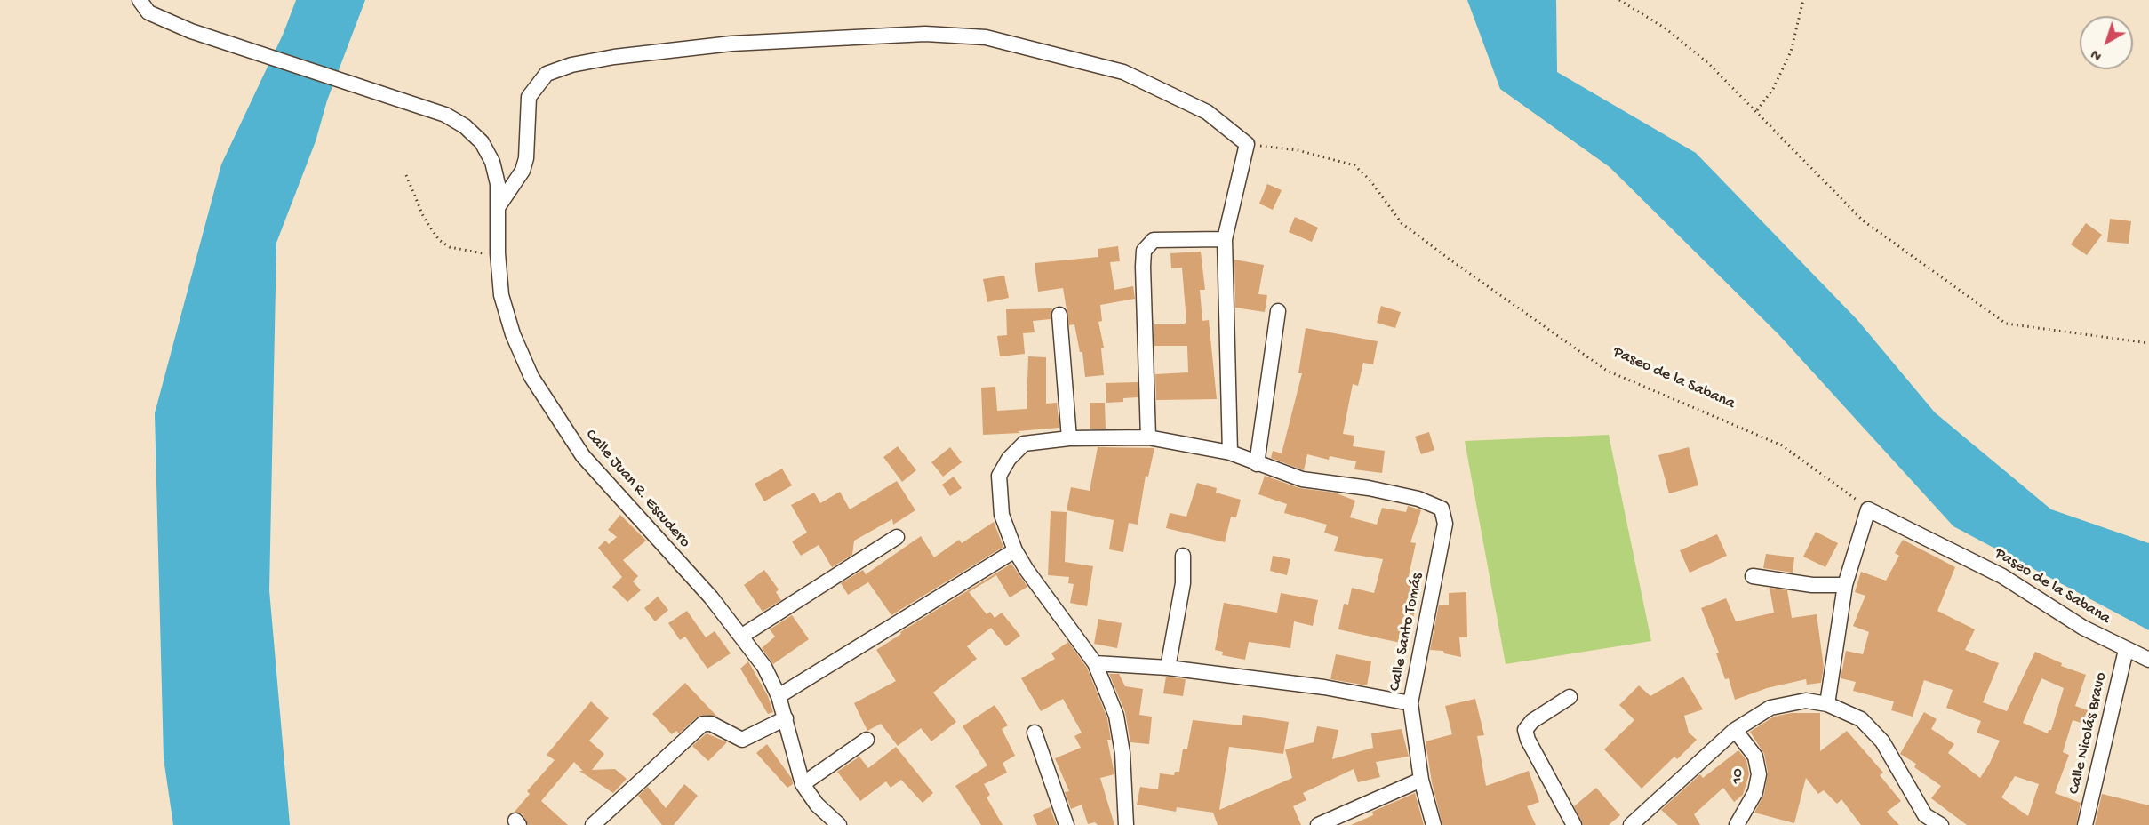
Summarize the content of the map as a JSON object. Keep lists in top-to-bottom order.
{
  "streets": {
    "street": [
      "Paseo de la Sabana",
      "Calle Juan R. Escudero",
      "Calle Santo Tomás",
      "Calle Nicolás Bravo",
      "10"
    ]
  },
  "crossings": [
    ["Paseo de la Sabana", "Calle Nicolás Bravo"]
  ],
  "north": "bottom left"
}
